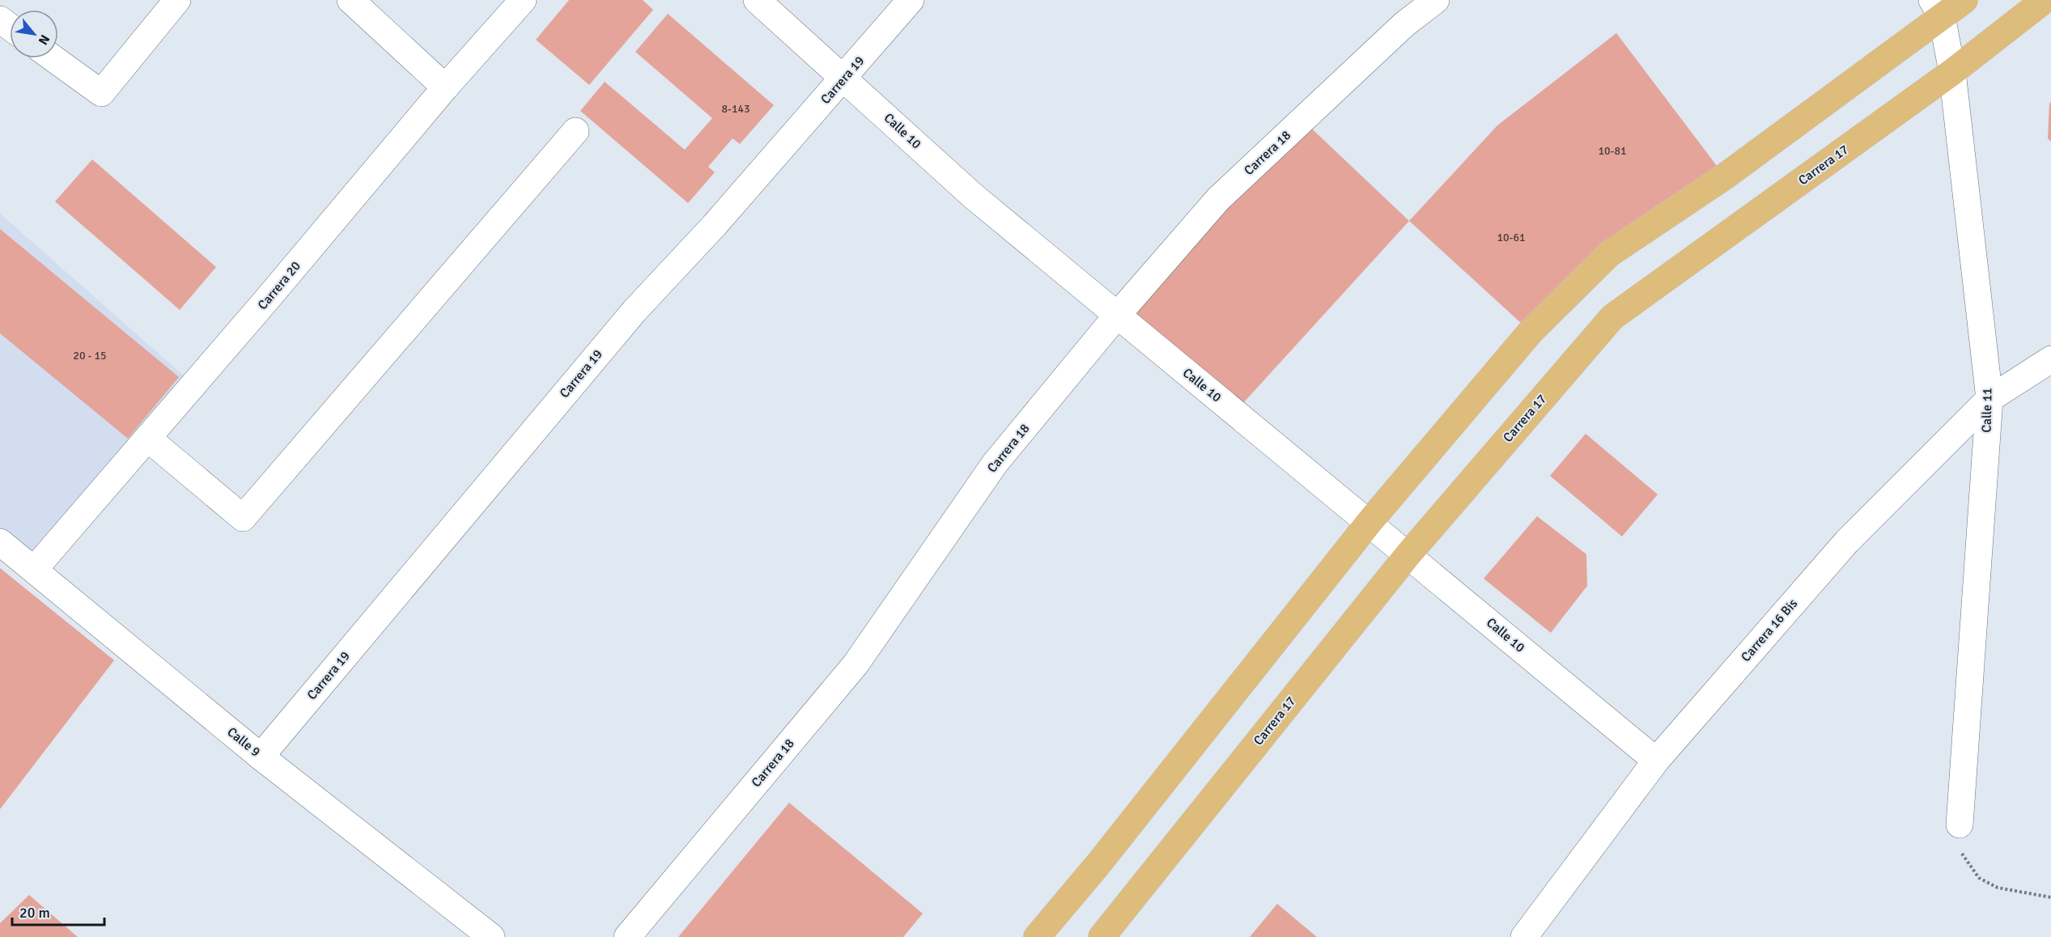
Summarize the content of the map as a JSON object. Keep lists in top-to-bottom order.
{
  "streets": {
    "main road": ["Carrera 17"],
    "street": [
      "Carrera 19",
      "Calle 10",
      "Carrera 18",
      "Carrera 20",
      "Calle 11",
      "Carrera 16 Bis",
      "Calle 9"
    ]
  },
  "crossings": [
    ["Carrera 19", "Calle 10"],
    ["Carrera 19", "Calle 9"],
    ["Calle 10", "Carrera 18"],
    ["Calle 10", "Carrera 17"],
    ["Calle 10", "Carrera 16 Bis"],
    ["Carrera 17", "Calle 11"],
    ["Carrera 20", "Calle 9"],
    ["Calle 11", "Carrera 16 Bis"]
  ],
  "house_numbers": [
    "8-143",
    "10-81",
    "10-61",
    "20 - 15"
  ],
  "scale_bar": "20 m",
  "north": "bottom right"
}
